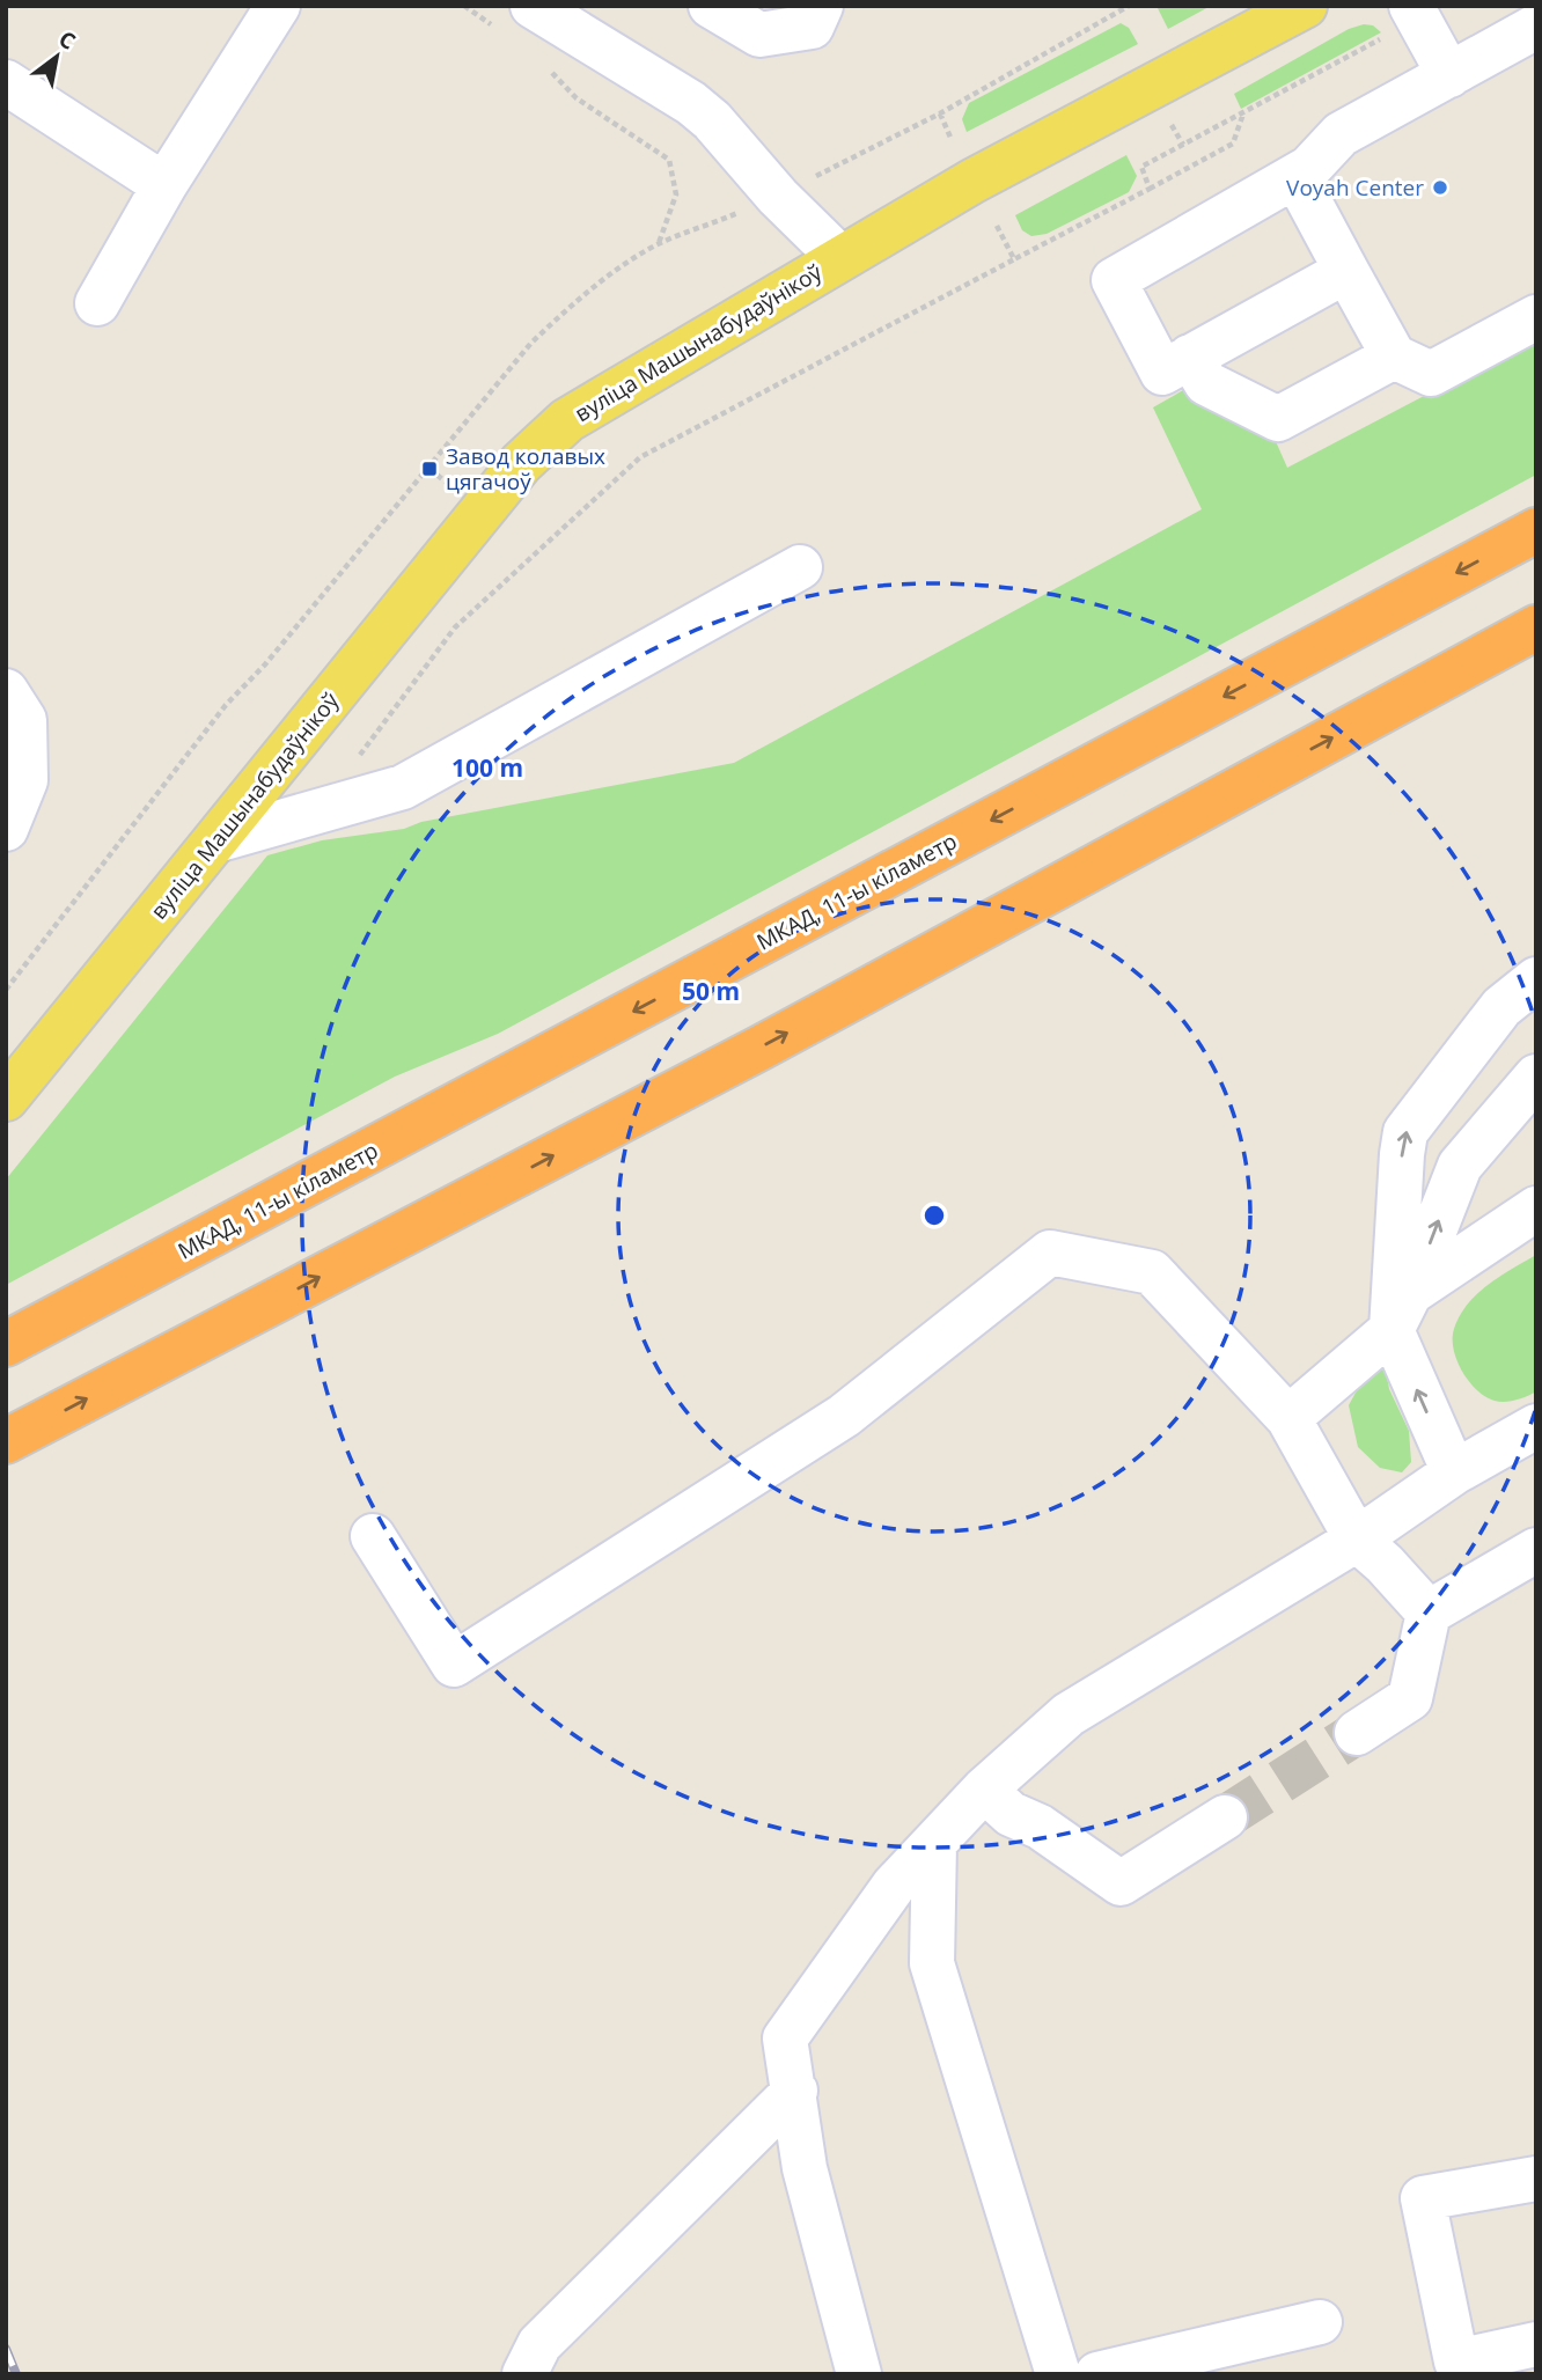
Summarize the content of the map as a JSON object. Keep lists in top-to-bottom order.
{
  "streets": {
    "highway": ["МКАД, 11-ы кіламетр"],
    "main road": ["вуліца Машынабудаўнікоў"]
  },
  "places": {
    "other": ["Voyah Center"],
    "transit": ["Завод колавых цягачоў"]
  },
  "north": "top right",
  "rings": ["100 m", "50 m"]
}
